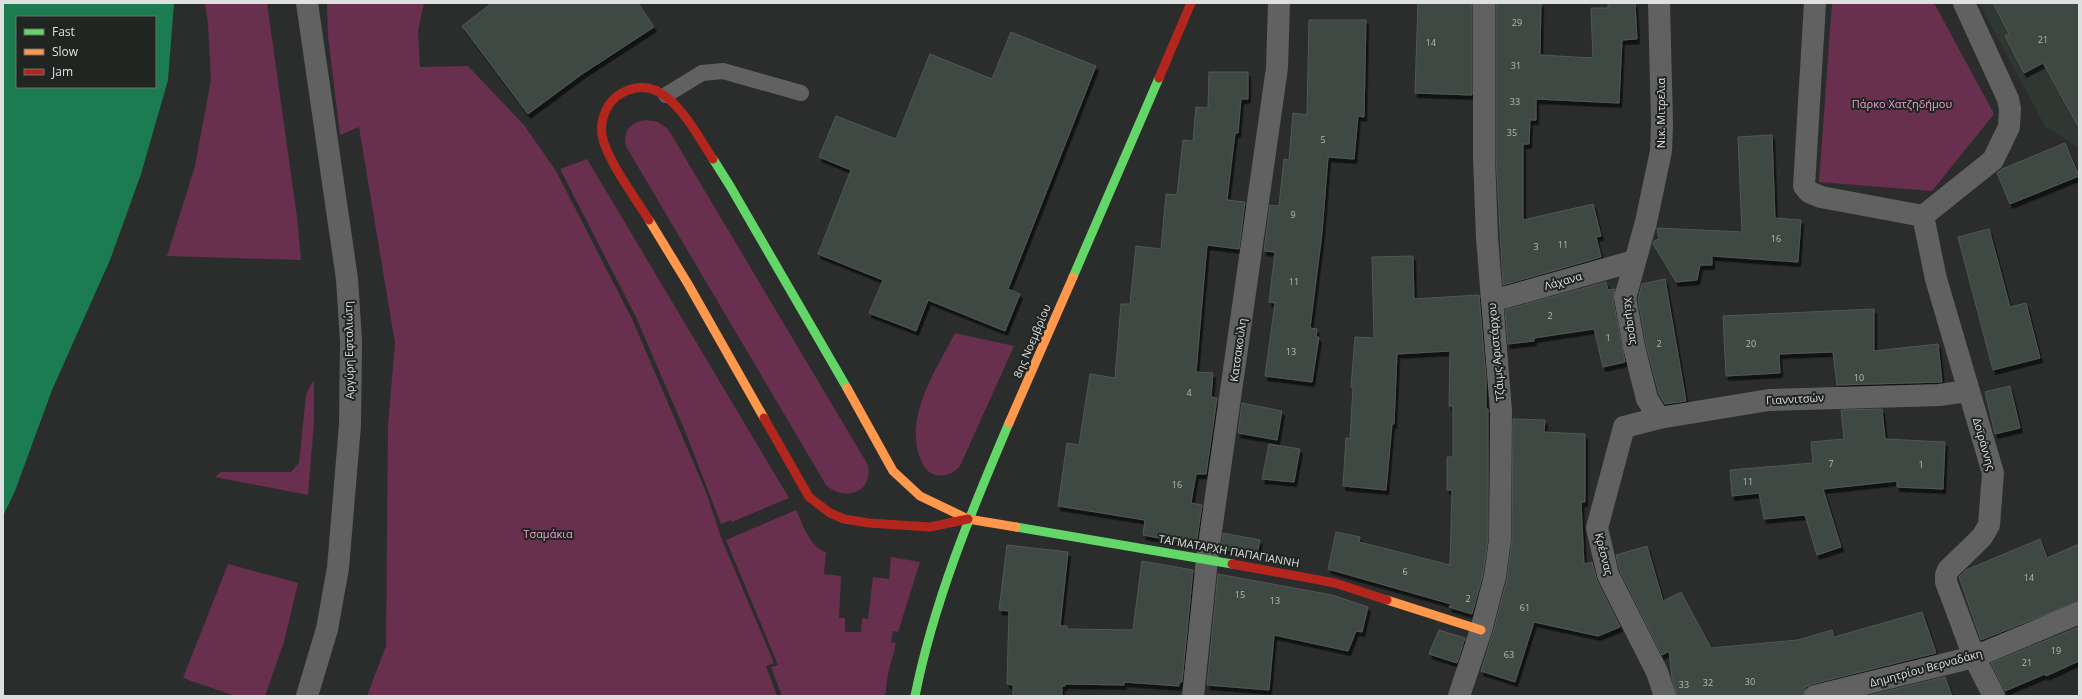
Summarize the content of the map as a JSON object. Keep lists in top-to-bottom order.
{
  "streets": {
    "street": [
      "Νικ. Μιτρελια",
      "Λάχανα",
      "Χείμαρας",
      "8ης Νοεμβρίου",
      "Αργύρη Εφταλιώτη",
      "Κατσακούλη",
      "Τζάιμς Αριστάρχου",
      "Γιαννιτσών",
      "Δοϊράννης",
      "ΤΑΓΜΑΤΑΡΧΗ ΠΑΠΑΓΙΑΝΝΗ",
      "Κρέσνας",
      "Δημητρίου Βερναδάκη"
    ]
  },
  "crossings": [
    ["Νικ. Μιτρελια", "Χείμαρας"],
    ["Λάχανα", "Χείμαρας"],
    ["Λάχανα", "Τζάιμς Αριστάρχου"],
    ["Χείμαρας", "Γιαννιτσών"],
    ["8ης Νοεμβρίου", "ΤΑΓΜΑΤΑΡΧΗ ΠΑΠΑΓΙΑΝΝΗ"],
    ["Κατσακούλη", "ΤΑΓΜΑΤΑΡΧΗ ΠΑΠΑΓΙΑΝΝΗ"],
    ["Τζάιμς Αριστάρχου", "ΤΑΓΜΑΤΑΡΧΗ ΠΑΠΑΓΙΑΝΝΗ"],
    ["Γιαννιτσών", "Δοϊράννης"],
    ["Γιαννιτσών", "Κρέσνας"],
    ["Δοϊράννης", "Δημητρίου Βερναδάκη"]
  ],
  "parks": ["Πάρκο Χατζηδήμου", "Τσαμάκια"],
  "house_numbers": [
    "29",
    "21",
    "14",
    "31",
    "33",
    "35",
    "5",
    "9",
    "16",
    "11",
    "3",
    "11",
    "2",
    "1",
    "2",
    "20",
    "13",
    "10",
    "4",
    "7",
    "1",
    "11",
    "16",
    "6",
    "14",
    "15",
    "2",
    "13",
    "61",
    "19",
    "63",
    "21",
    "30",
    "32",
    "33"
  ],
  "legend": ["Fast", "Slow", "Jam"]
}
